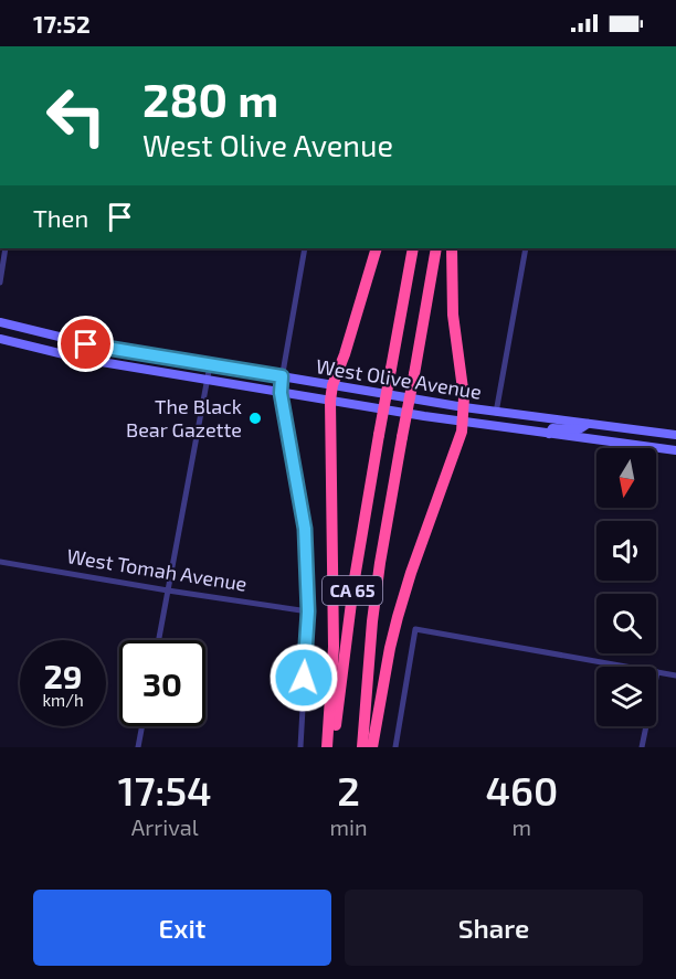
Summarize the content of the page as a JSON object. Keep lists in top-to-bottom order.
{
  "streets": {
    "highway": ["CA 65"],
    "main road": ["West Olive Avenue"],
    "street": ["West Tomah Avenue"]
  },
  "places": ["The Black Bear Gazette"],
  "north": "bottom",
  "page": {
    "status": "17:52",
    "turn": ["280 m", "West Olive Avenue"],
    "then": "Then",
    "speed": "29 km/h",
    "limit": "30",
    "eta": [
      "17:54",
      "Arrival",
      "2",
      "min",
      "460",
      "m"
    ],
    "buttons": ["Exit", "Share"]
  }
}
